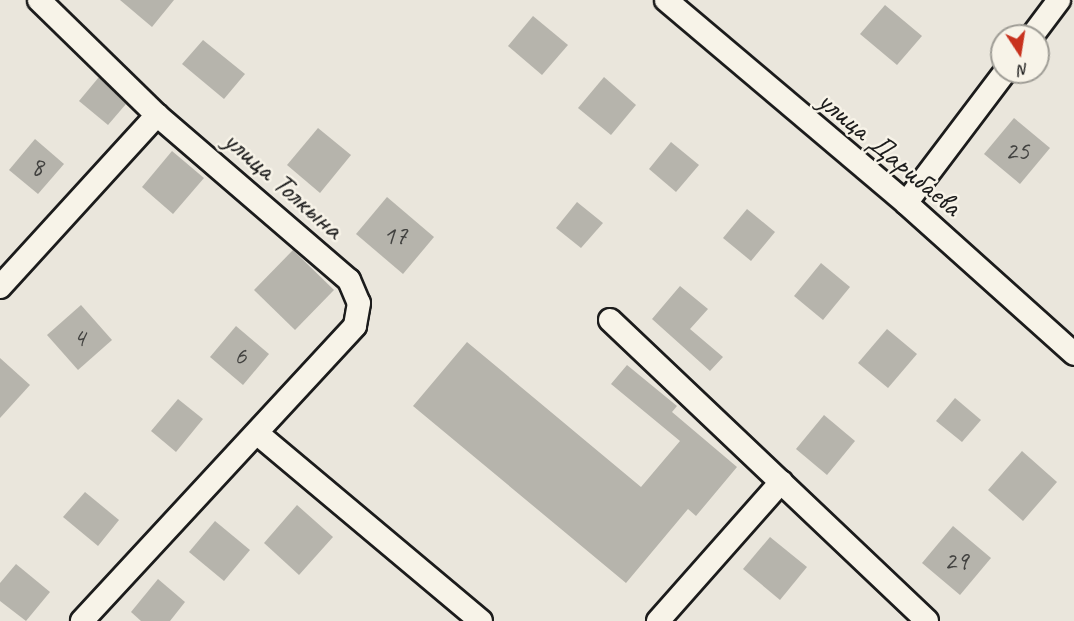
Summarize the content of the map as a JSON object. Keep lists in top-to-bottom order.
{
  "streets": {
    "street": ["улица Дарибаева", "улица Толкына"]
  },
  "house_numbers": [
    "25",
    "8",
    "17",
    "4",
    "6",
    "29"
  ],
  "north": "bottom"
}
